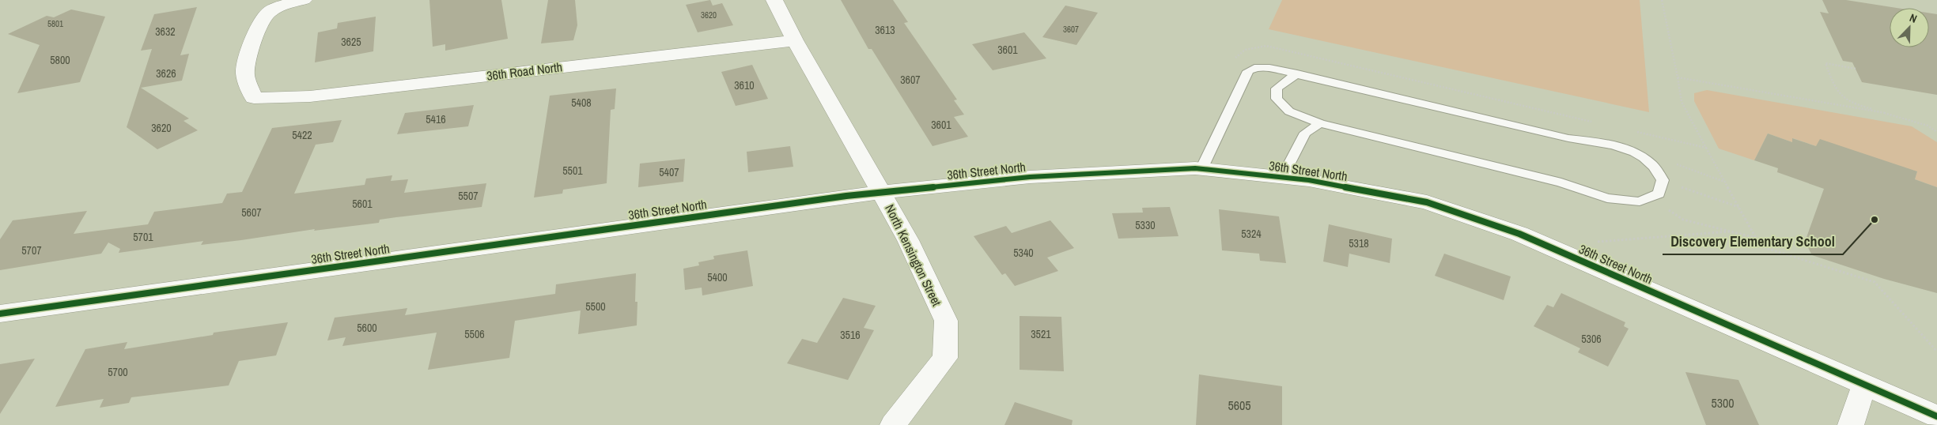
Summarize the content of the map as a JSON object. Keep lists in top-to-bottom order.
{
  "streets": {
    "street": ["36th Road North", "36th Street North", "North Kensington Street"]
  },
  "crossings": [
    ["36th Road North", "North Kensington Street"],
    ["36th Street North", "North Kensington Street"]
  ],
  "places": ["Discovery Elementary School"],
  "house_numbers": [
    "3620",
    "5801",
    "3607",
    "3613",
    "3632",
    "3625",
    "3601",
    "5800",
    "3626",
    "3607",
    "3610",
    "5408",
    "5416",
    "3601",
    "3620",
    "5422",
    "5501",
    "5407",
    "5507",
    "5601",
    "5607",
    "5330",
    "5324",
    "5701",
    "5318",
    "5707",
    "5340",
    "5400",
    "5500",
    "5600",
    "5506",
    "3521",
    "3516",
    "5306",
    "5700",
    "5300",
    "5605"
  ],
  "north": "top right"
}
